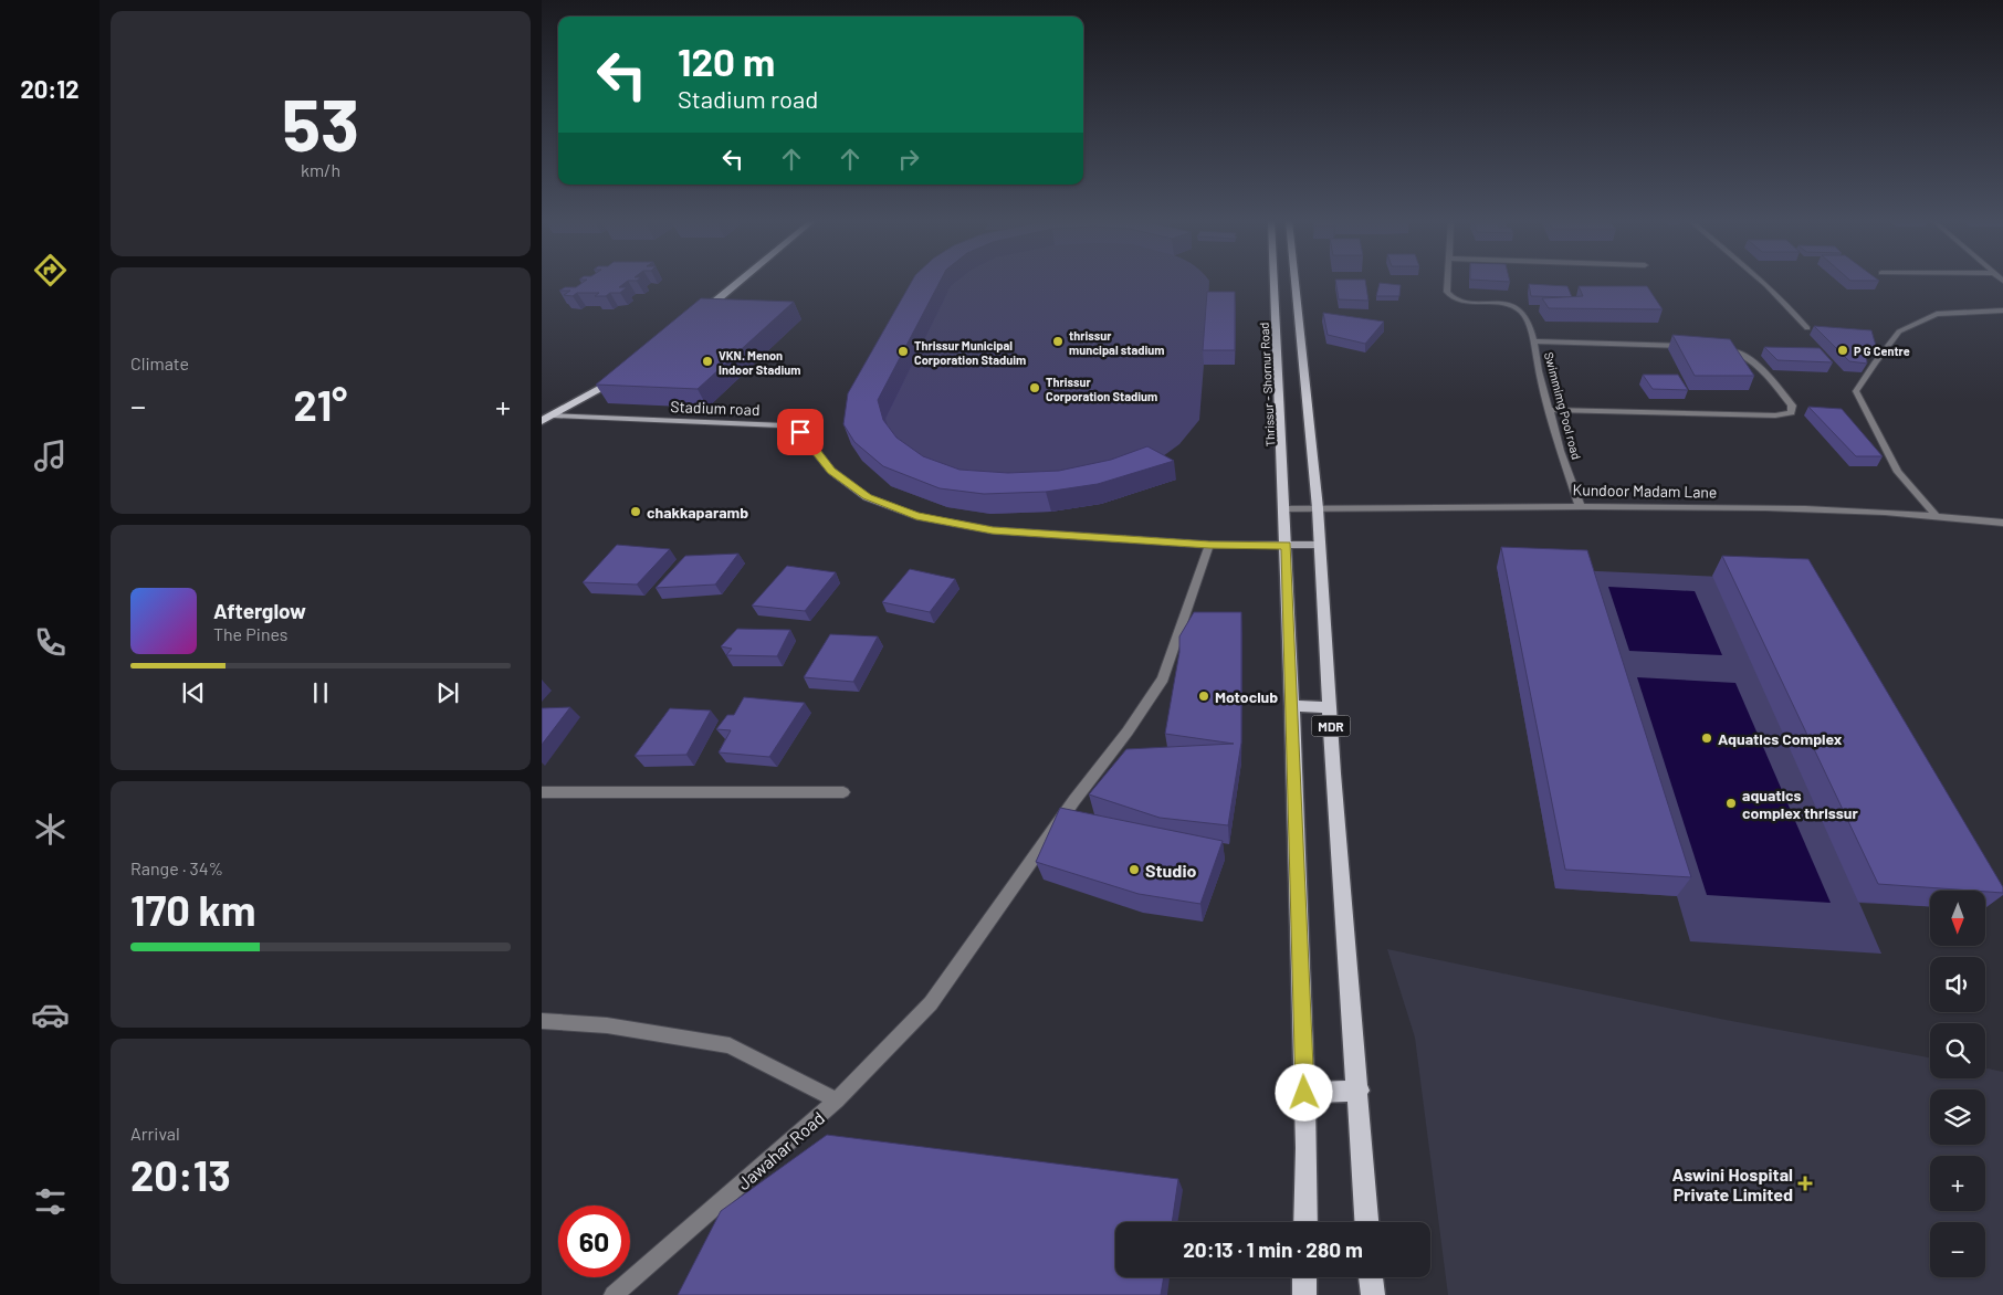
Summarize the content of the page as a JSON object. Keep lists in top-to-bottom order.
{
  "streets": {
    "main road": ["Thrissur - Shornur Road", "Stadium road", "MDR"],
    "street": ["Swimmimg Pool road", "Kundoor Madam Lane", "Jawahar Road"]
  },
  "crossings": [
    ["Thrissur - Shornur Road", "Stadium road"],
    ["Thrissur - Shornur Road", "Kundoor Madam Lane"],
    ["Thrissur - Shornur Road", "MDR"],
    ["Swimmimg Pool road", "Kundoor Madam Lane"],
    ["Stadium road", "MDR"],
    ["Kundoor Madam Lane", "MDR"]
  ],
  "places": {
    "other": [
      "thrissur muncipal stadium",
      "P G Centre",
      "Thrissur Municipal Corporation Staduim",
      "VKN. Menon Indoor Stadium",
      "Thrissur Corporation Stadium",
      "chakkaparamb",
      "Motoclub",
      "Aquatics Complex",
      "aquatics complex thrissur",
      "Studio"
    ],
    "health": ["Aswini Hospital Private Limited"]
  },
  "north": "bottom",
  "page": {
    "tabs": "20:12",
    "tile": [
      ["53", "km/h"],
      "Climate",
      ["Range · 34%", "170 km"],
      ["Arrival", "20:13"]
    ],
    "turn": ["120 m", "Stadium road"],
    "heat": ["−", "21°", "+"],
    "song": ["Afterglow", "The Pines"],
    "map_buttons": ["+", "−"],
    "limit": "60",
    "trip": "20:13 · 1 min · 280 m"
  }
}
